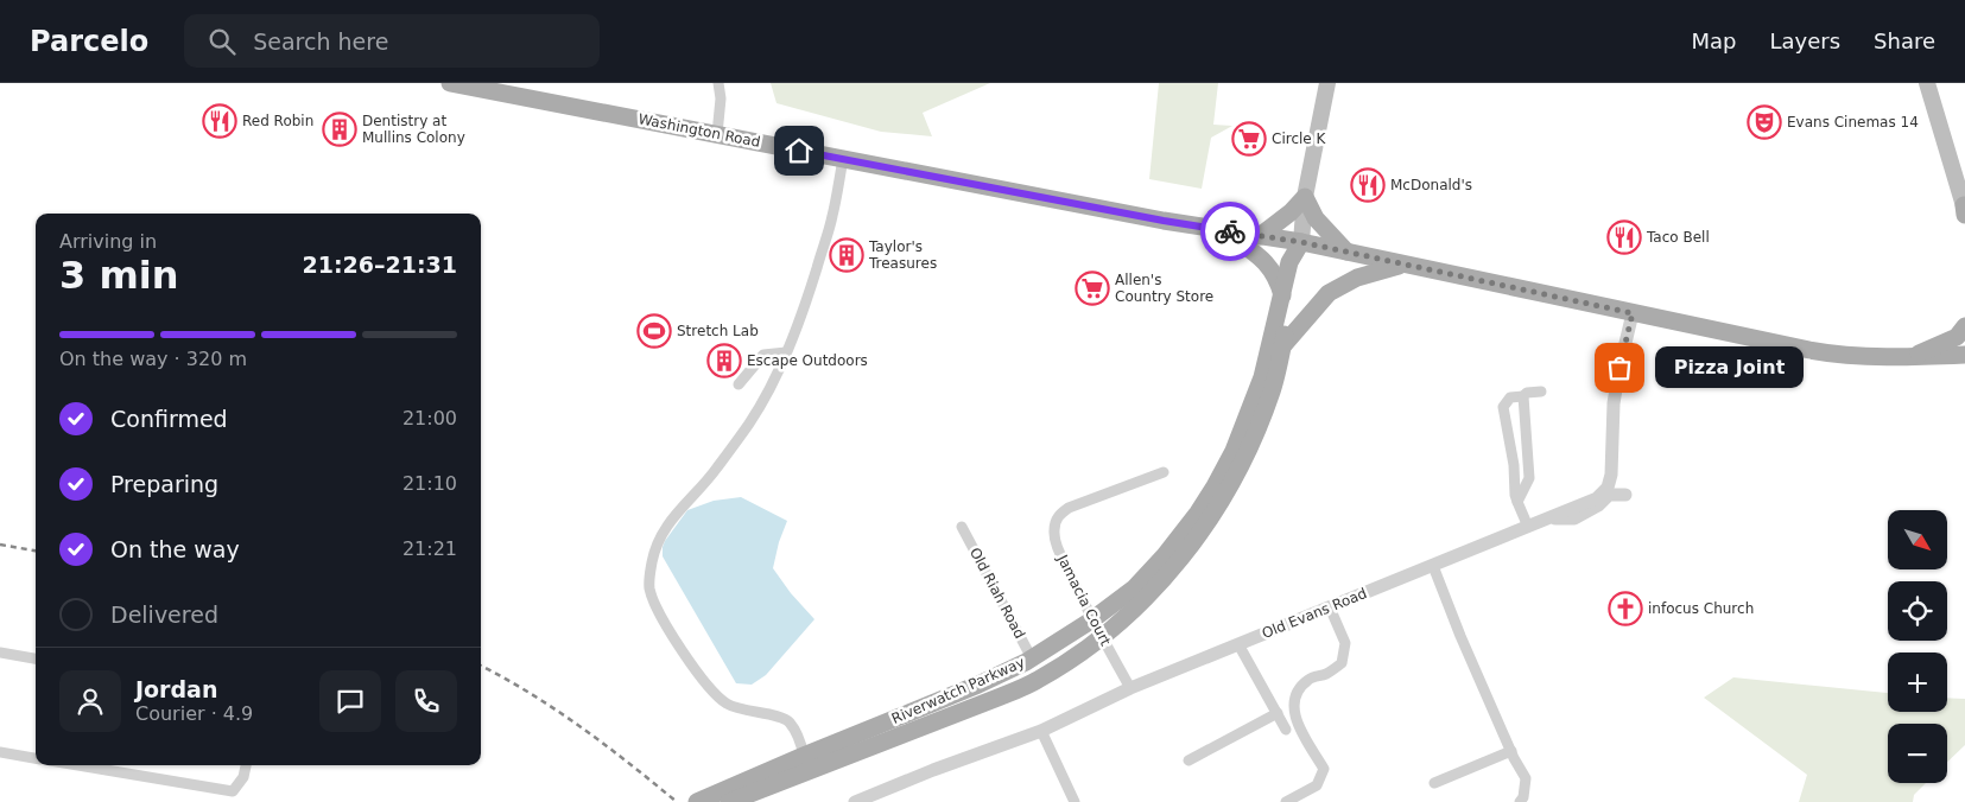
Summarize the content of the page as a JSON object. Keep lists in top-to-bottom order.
{
  "streets": {
    "main road": ["Washington Road", "Riverwatch Parkway"],
    "street": ["Old Riah Road", "Jamacia Court", "Old Evans Road"]
  },
  "crossings": [
    ["Washington Road", "Old Evans Road"],
    ["Washington Road", "Riverwatch Parkway"],
    ["Old Riah Road", "Riverwatch Parkway"],
    ["Jamacia Court", "Old Evans Road"],
    ["Jamacia Court", "Riverwatch Parkway"]
  ],
  "places": {
    "restaurant": ["Red Robin", "McDonald's", "Taco Bell"],
    "theatre": ["Evans Cinemas 14"],
    "building": ["Dentistry at Mullins Colony", "Taylor's Treasures", "Escape Outdoors"],
    "supermarket": ["Circle K", "Allen's Country Store"],
    "sports": ["Stretch Lab"],
    "other": ["Pizza Joint"],
    "church": ["infocus Church"]
  },
  "north": "bottom right",
  "page": {
    "header": "Parcelo",
    "search": "Search here",
    "nav": ["Map", "Layers", "Share"],
    "heading": ["3 min", "Arriving in", "21:26–21:31"],
    "panel": ["Jordan", "Courier · 4.9"],
    "bar": "On the way · 320 m",
    "bubble": "Pizza Joint",
    "list": [
      ["Confirmed", "21:00"],
      ["Preparing", "21:10"],
      ["On the way", "21:21"],
      "Delivered"
    ],
    "map_buttons": ["+", "−"]
  }
}
